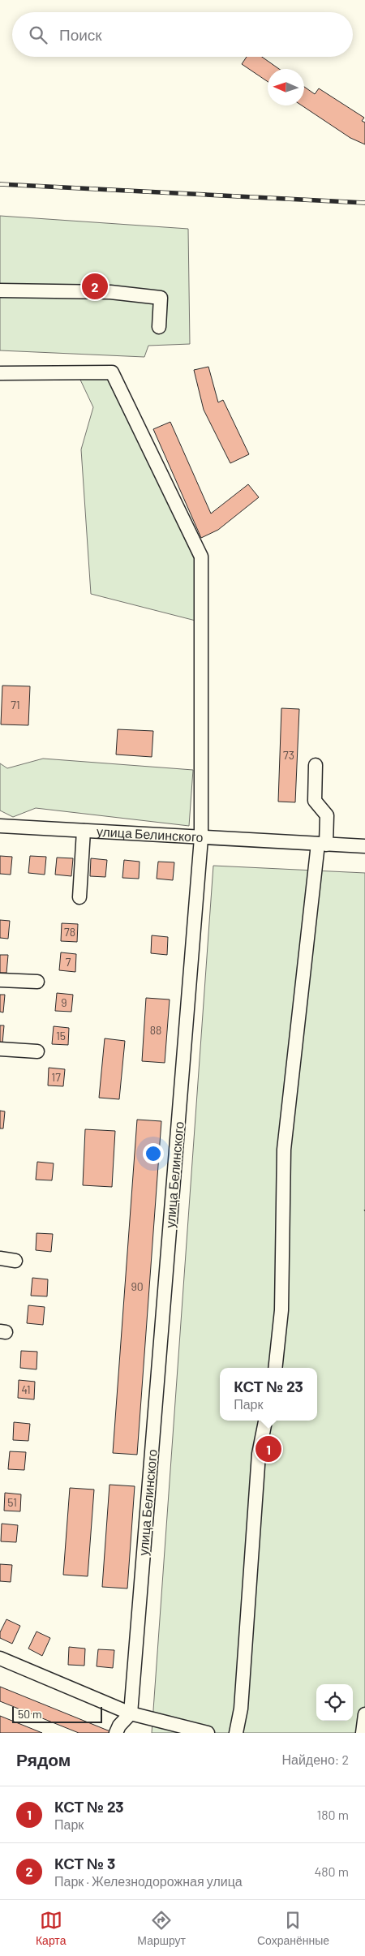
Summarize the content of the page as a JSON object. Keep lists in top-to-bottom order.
{
  "streets": {
    "street": ["улица Белинского"]
  },
  "house_numbers": [
    "71",
    "73",
    "78",
    "7",
    "9",
    "88",
    "15",
    "17",
    "90",
    "41",
    "51"
  ],
  "scale_bar": "50 m",
  "north": "left",
  "page": {
    "search": "Поиск",
    "pins": ["2", "1"],
    "popup": ["КСТ № 23", "Парк"],
    "scale": "50 m",
    "heading": ["Рядом", "Найдено: 2"],
    "list": [
      {
        "mark": "1",
        "name": "КСТ № 23",
        "note": "Парк",
        "value": "180 m"
      },
      {
        "mark": "2",
        "name": "КСТ № 3",
        "note": "Парк · Железнодорожная улица",
        "value": "480 m"
      }
    ],
    "nav": ["Карта", "Маршрут", "Сохранённые"]
  }
}
